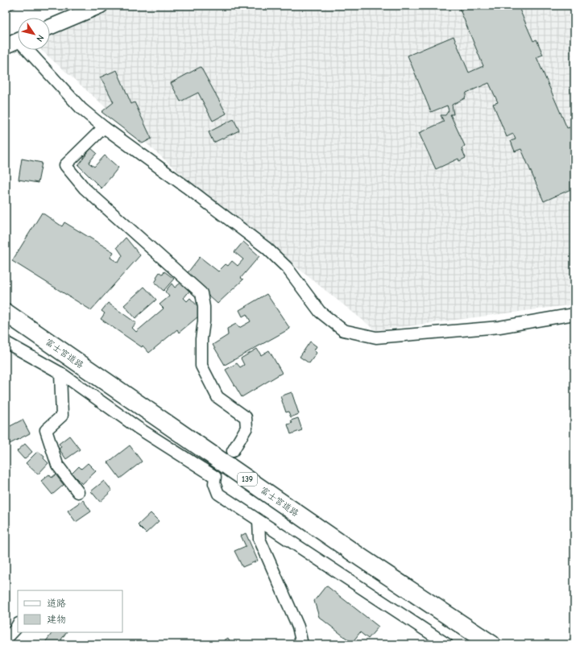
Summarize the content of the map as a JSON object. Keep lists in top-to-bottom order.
{
  "streets": {
    "highway": ["富士宮道路", "139"]
  },
  "legend": ["道路", "建物"],
  "north": "bottom right"
}
